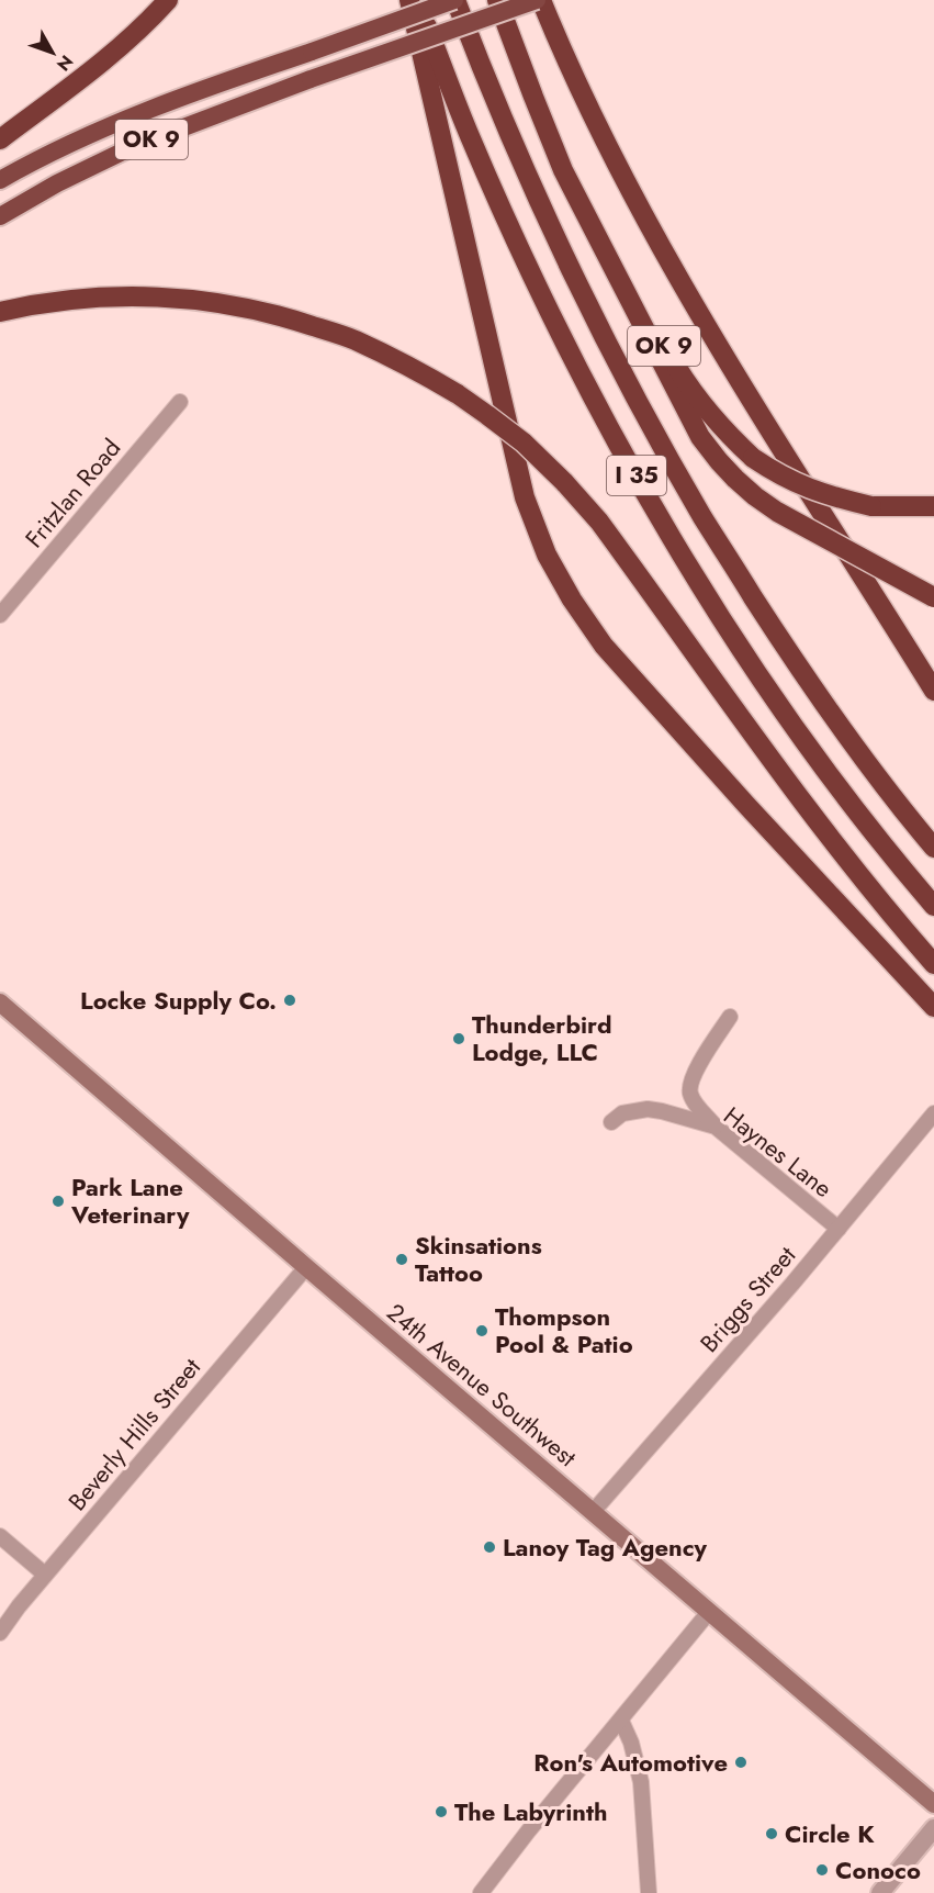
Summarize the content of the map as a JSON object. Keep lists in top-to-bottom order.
{
  "streets": {
    "highway": ["OK 9", "I 35"],
    "main road": ["24th Avenue Southwest"],
    "street": [
      "Fritzlan Road",
      "Haynes Lane",
      "Briggs Street",
      "Beverly Hills Street"
    ]
  },
  "crossings": [
    ["Haynes Lane", "Briggs Street"],
    ["Briggs Street", "24th Avenue Southwest"],
    ["24th Avenue Southwest", "Beverly Hills Street"]
  ],
  "places": [
    "Locke Supply Co.",
    "Thunderbird Lodge, LLC",
    "Park Lane Veterinary",
    "Skinsations Tattoo",
    "Thompson Pool & Patio",
    "Lanoy Tag Agency",
    "Ron's Automotive",
    "The Labyrinth",
    "Circle K",
    "Conoco"
  ],
  "north": "bottom right"
}
